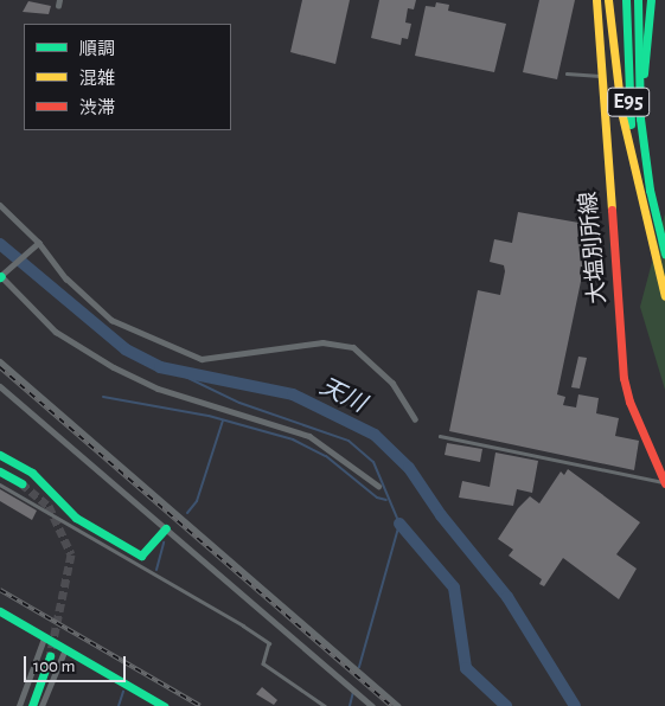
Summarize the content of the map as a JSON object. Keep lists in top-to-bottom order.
{
  "streets": {
    "main road": ["E95", "大塩別所線"]
  },
  "water": ["天川"],
  "legend": ["順調", "混雑", "渋滞"],
  "scale_bar": "100 m"
}
